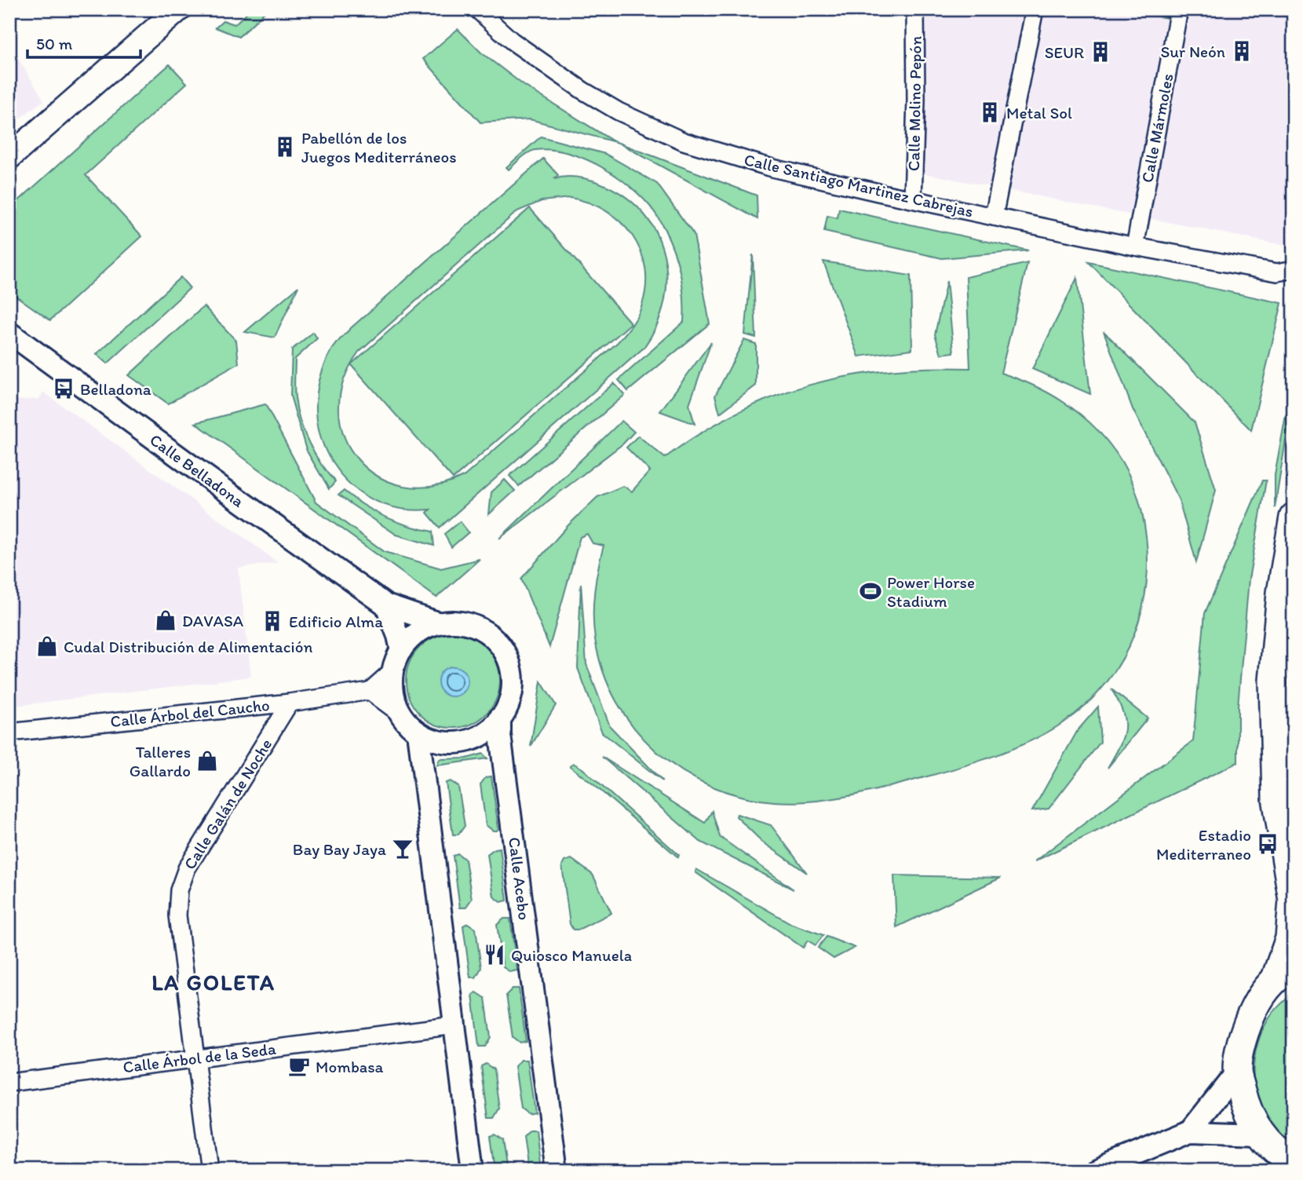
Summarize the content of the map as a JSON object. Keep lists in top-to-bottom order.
{
  "streets": {
    "street": [
      "Calle Molino Pepón",
      "Calle Mármoles",
      "Calle Santiago Martinez Cabrejas",
      "Calle Belladona",
      "Calle Árbol del Caucho",
      "Calle Galán de Noche",
      "Calle Acebo",
      "Calle Árbol de la Seda"
    ]
  },
  "crossings": [
    ["Calle Molino Pepón", "Calle Santiago Martinez Cabrejas"],
    ["Calle Mármoles", "Calle Santiago Martinez Cabrejas"],
    ["Calle Belladona", "Calle Acebo"],
    ["Calle Árbol del Caucho", "Calle Galán de Noche"],
    ["Calle Galán de Noche", "Calle Árbol de la Seda"]
  ],
  "districts": ["LA GOLETA"],
  "places": {
    "building": [
      "Sur Neón",
      "SEUR",
      "Metal Sol",
      "Pabellón de los Juegos Mediterráneos",
      "Edificio Alma"
    ],
    "bus stop": ["Belladona", "Estadio Mediterraneo"],
    "sports": ["Power Horse Stadium"],
    "shop": ["DAVASA", "Cudal Distribución de Alimentación", "Talleres Gallardo"],
    "bar": ["Bay Bay Jaya"],
    "restaurant": ["Quiosco Manuela"],
    "cafe": ["Mombasa"]
  },
  "scale_bar": "50 m"
}
